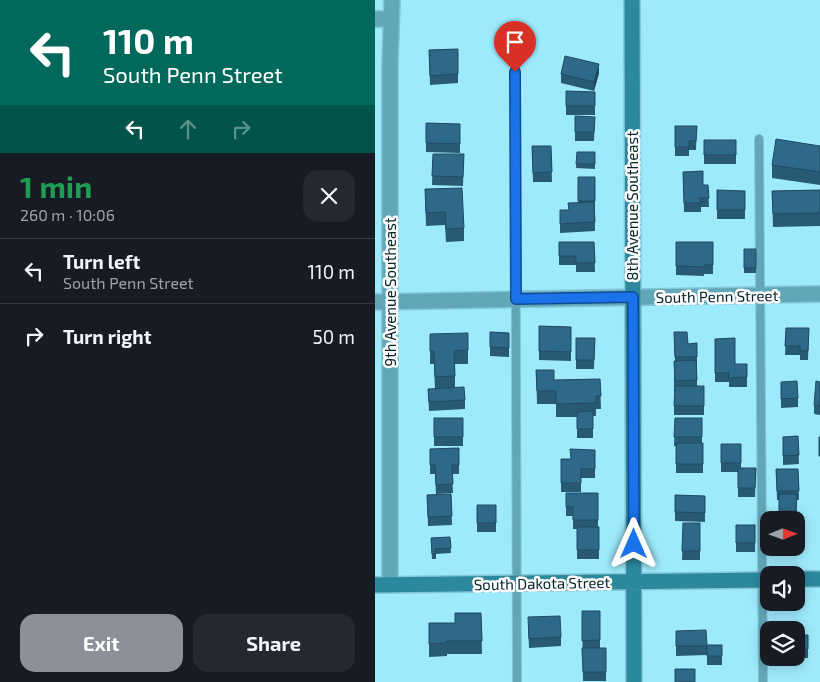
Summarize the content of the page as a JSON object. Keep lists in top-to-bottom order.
{
  "streets": {
    "street": [
      "8th Avenue Southeast",
      "9th Avenue Southeast",
      "South Penn Street",
      "South Dakota Street"
    ]
  },
  "crossings": [
    ["8th Avenue Southeast", "South Penn Street"],
    ["8th Avenue Southeast", "South Dakota Street"],
    ["9th Avenue Southeast", "South Penn Street"],
    ["9th Avenue Southeast", "South Dakota Street"]
  ],
  "north": "right",
  "page": {
    "turn": ["110 m", "South Penn Street"],
    "heading": ["1 min", "260 m · 10:06"],
    "list": [
      {
        "name": "Turn left",
        "note": "South Penn Street",
        "value": "110 m"
      },
      {
        "name": "Turn right",
        "value": "50 m"
      }
    ],
    "buttons": ["Exit", "Share"]
  }
}
